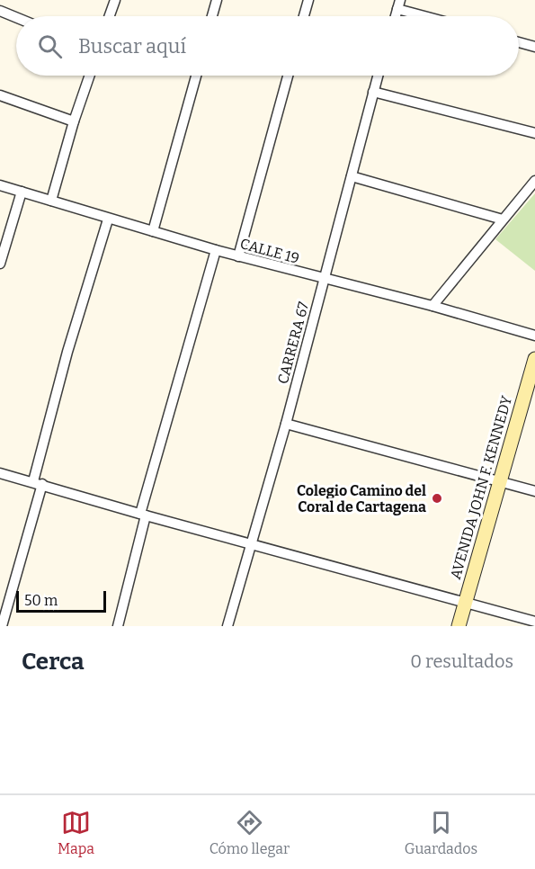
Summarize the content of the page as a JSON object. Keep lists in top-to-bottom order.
{
  "streets": {
    "street": ["CALLE 19", "CARRERA 67", "AVENIDA JOHN F. KENNEDY"]
  },
  "crossings": [
    ["CALLE 19", "CARRERA 67"]
  ],
  "places": ["Colegio Camino del Coral de Cartagena"],
  "scale_bar": "50 m",
  "page": {
    "search": "Buscar aquí",
    "scale": "50 m",
    "heading": ["Cerca", "0 resultados"],
    "nav": ["Mapa", "Cómo llegar", "Guardados"]
  }
}
